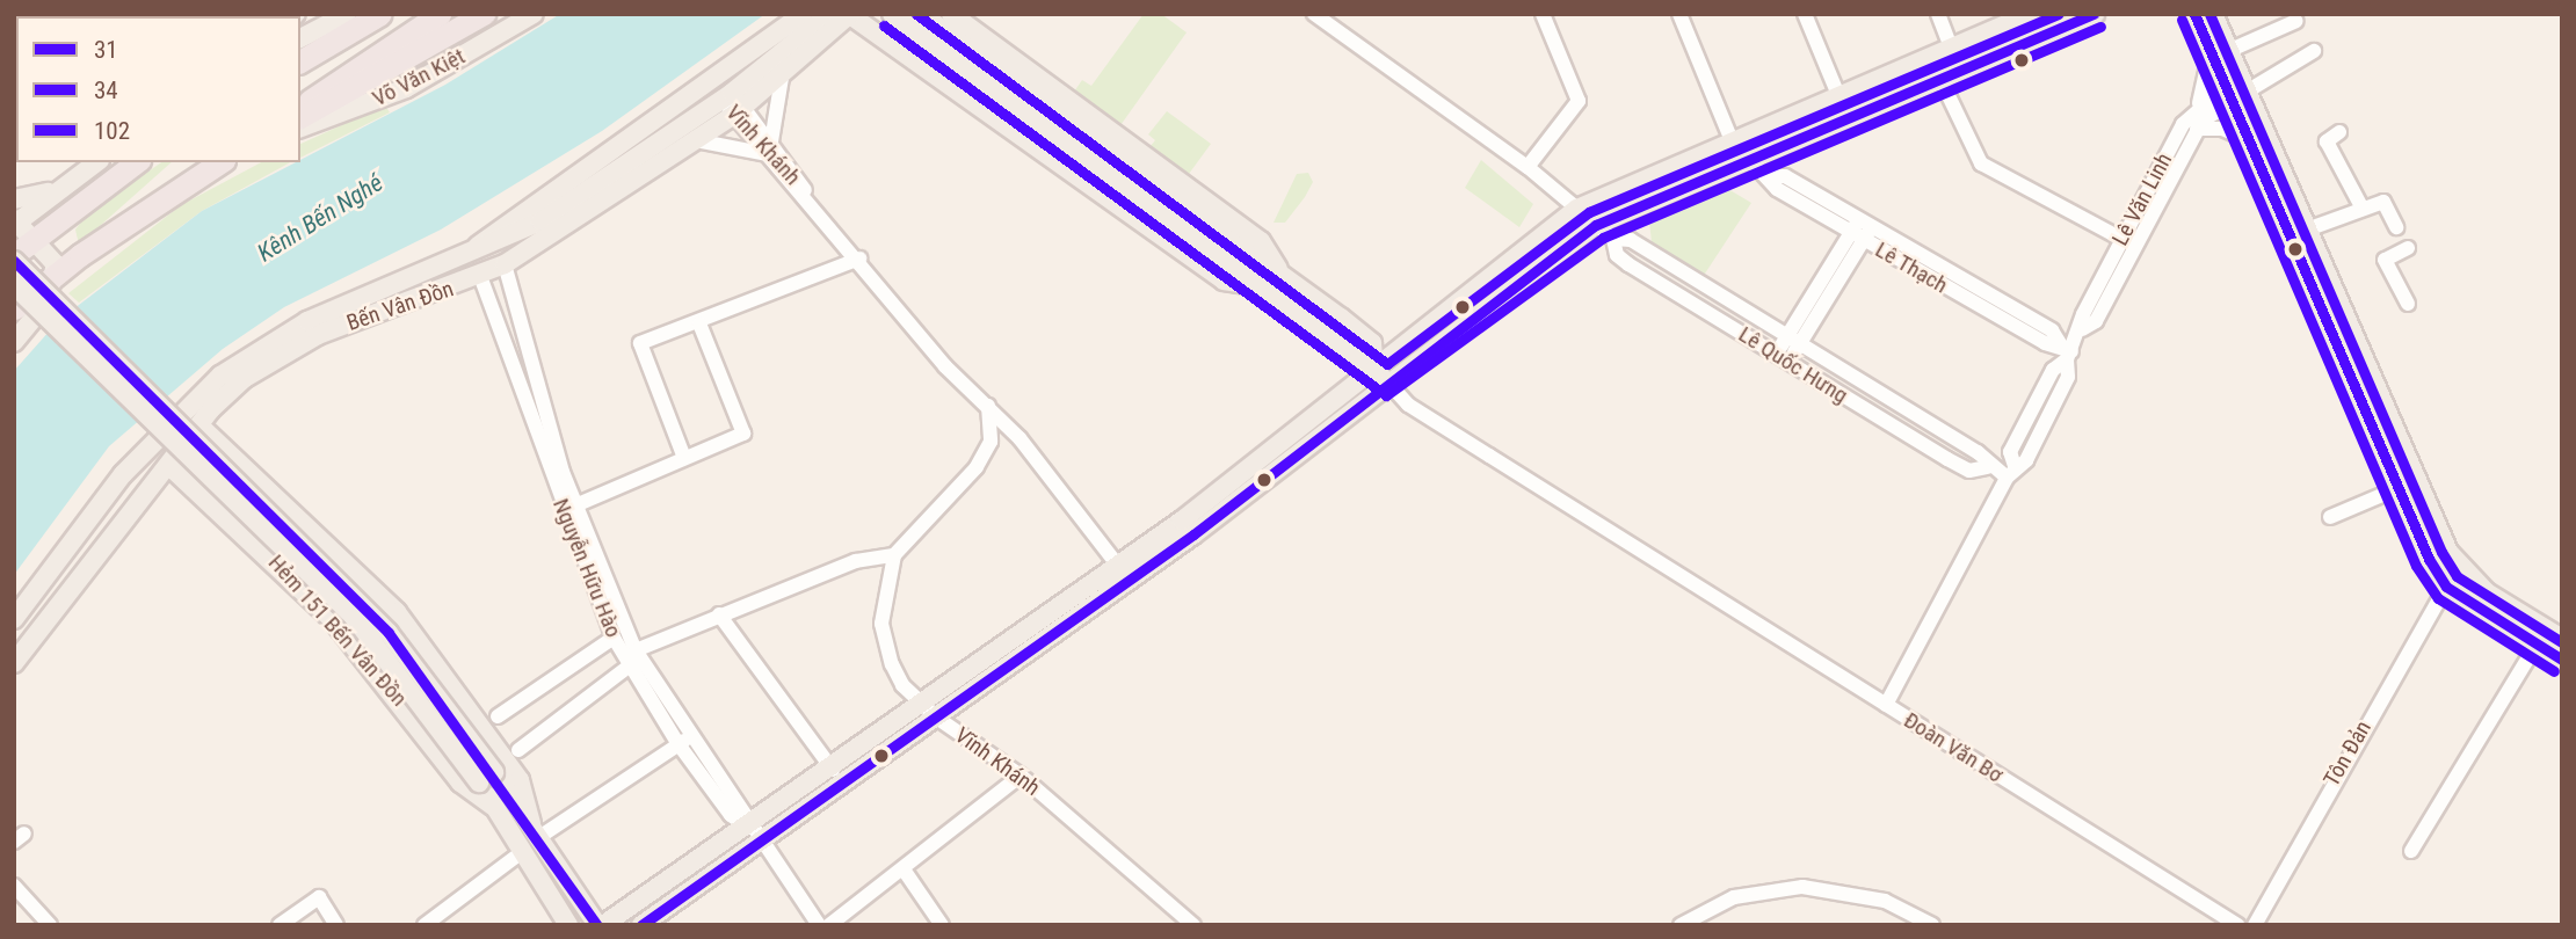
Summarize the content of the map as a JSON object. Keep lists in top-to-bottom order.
{
  "streets": {
    "highway": ["Võ Văn Kiệt"],
    "main road": ["Bến Vân Đồn", "Hẻm 151 Bến Vân Đồn", "Đoàn Văn Bơ"],
    "street": [
      "Vĩnh Khánh",
      "Lê Văn Linh",
      "Lê Thạch",
      "Lê Quốc Hưng",
      "Nguyễn Hữu Hào",
      "Tôn Đản"
    ]
  },
  "crossings": [
    ["Vĩnh Khánh", "Bến Vân Đồn"],
    ["Lê Văn Linh", "Lê Thạch"],
    ["Lê Văn Linh", "Lê Quốc Hưng"],
    ["Lê Văn Linh", "Đoàn Văn Bơ"],
    ["Bến Vân Đồn", "Nguyễn Hữu Hào"],
    ["Bến Vân Đồn", "Hẻm 151 Bến Vân Đồn"],
    ["Bến Vân Đồn", "Đoàn Văn Bơ"]
  ],
  "water": ["Kênh Bến Nghé"],
  "lines": ["transit line 31", "transit line 102", "transit line 34"],
  "legend": ["31", "34", "102"]
}
